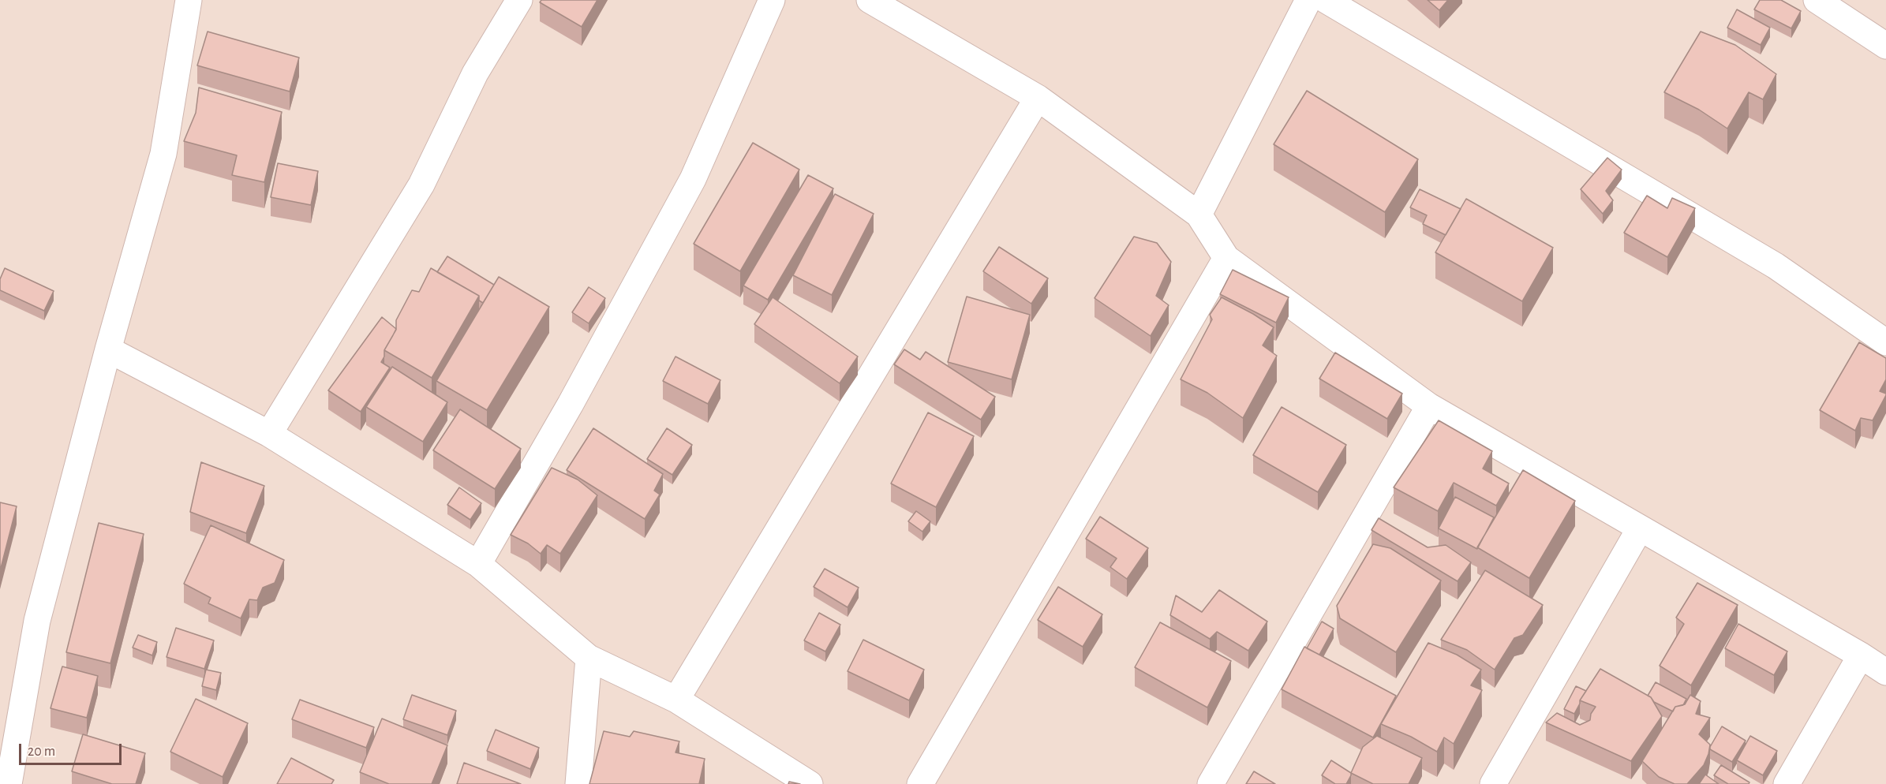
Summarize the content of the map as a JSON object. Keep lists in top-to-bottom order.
{
  "scale_bar": "20 m"
}
